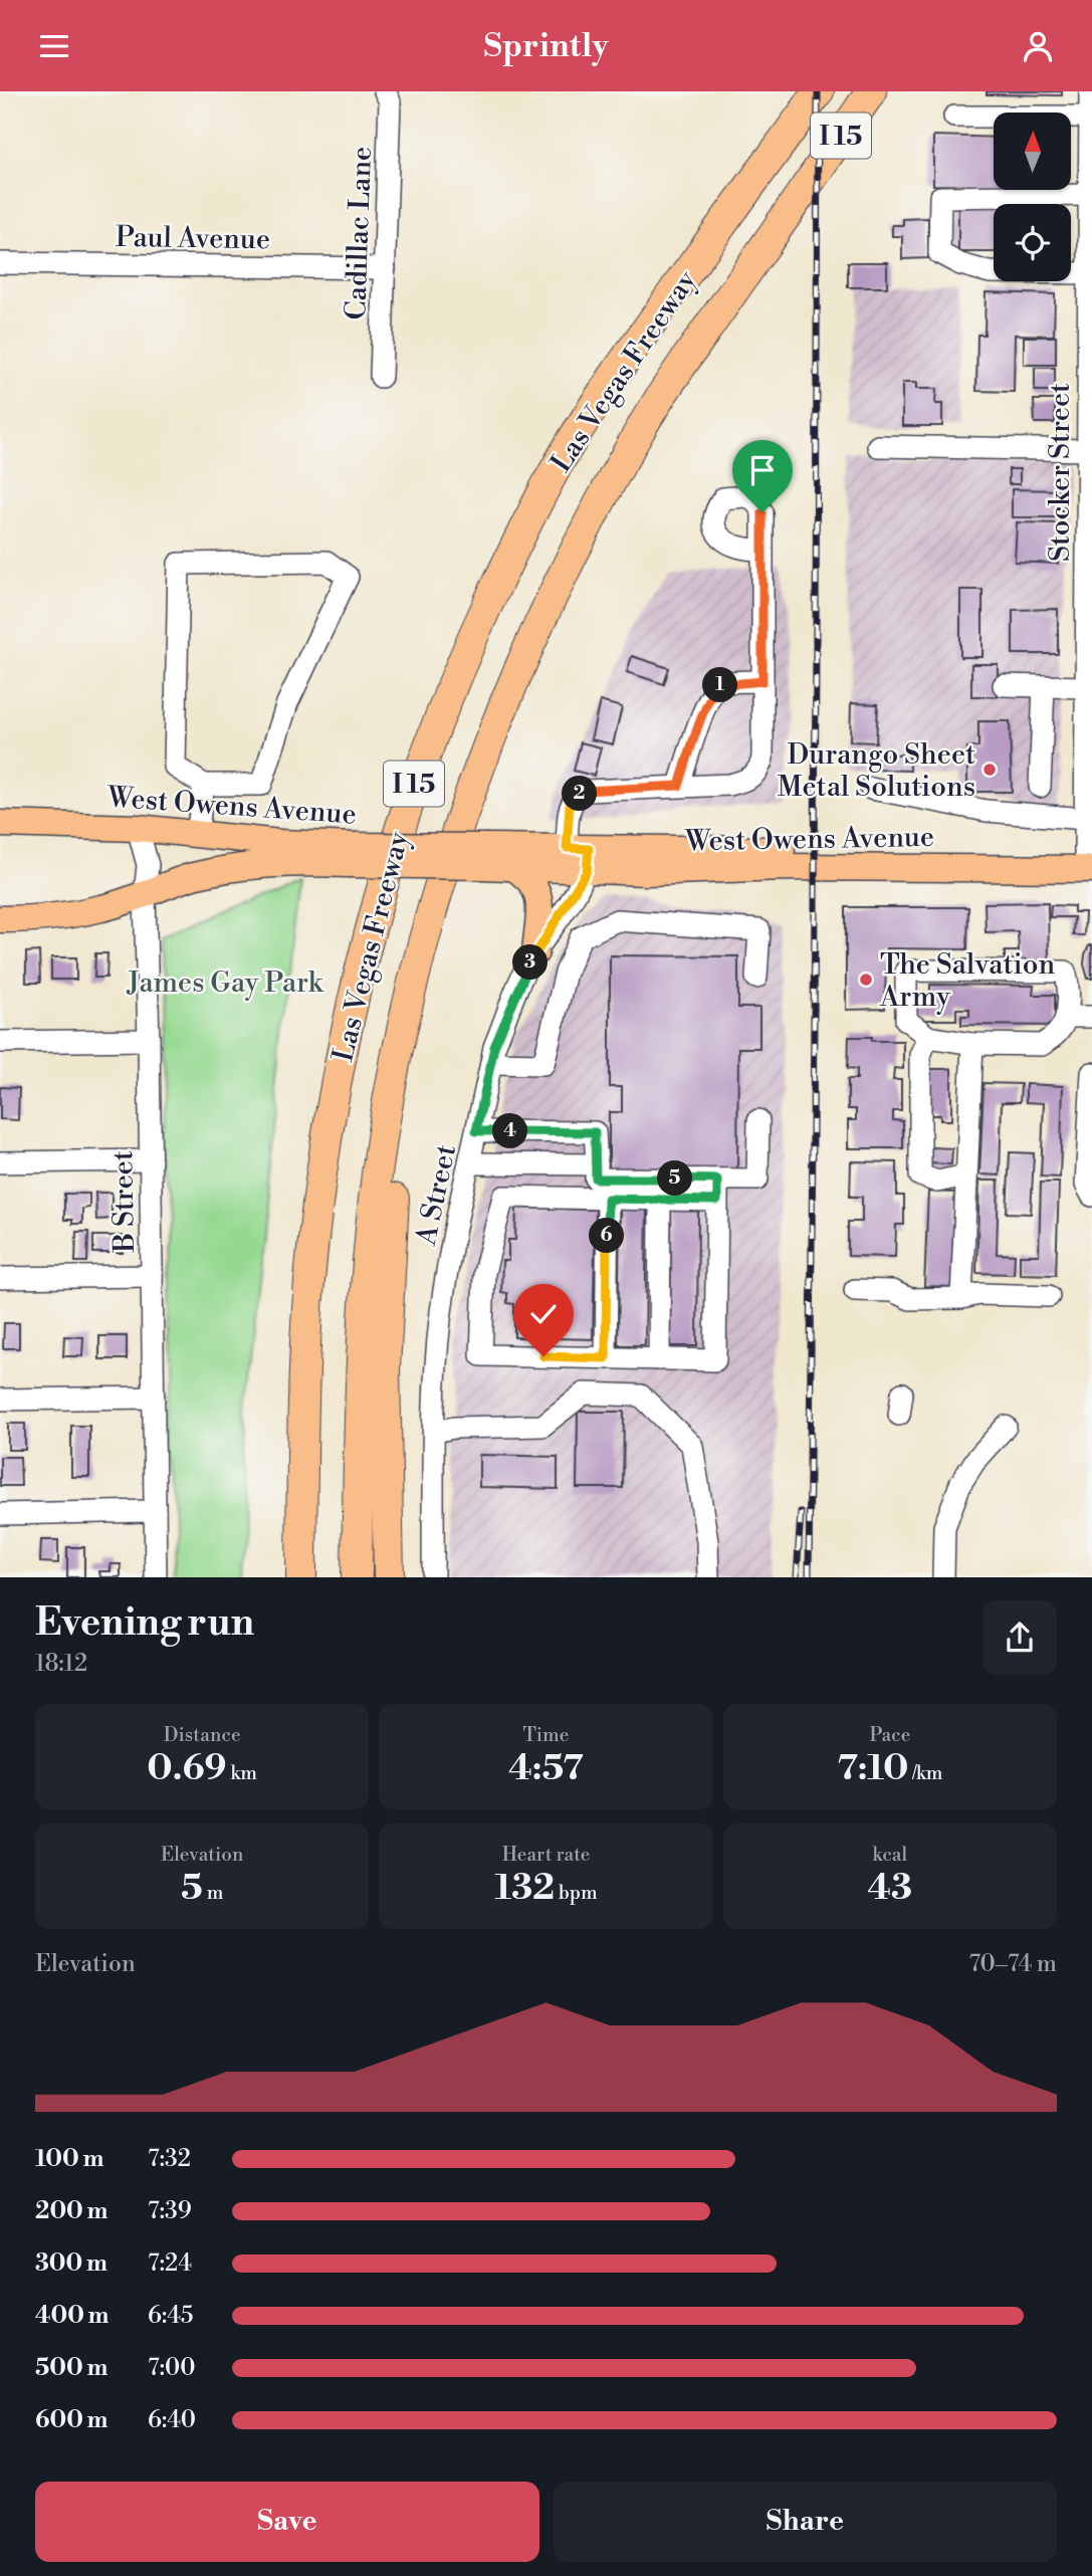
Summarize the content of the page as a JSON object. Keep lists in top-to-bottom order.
{
  "streets": {
    "highway": ["I 15", "Las Vegas Freeway"],
    "main road": ["West Owens Avenue"],
    "street": [
      "Cadillac Lane",
      "Paul Avenue",
      "Stocker Street",
      "A Street",
      "B Street"
    ]
  },
  "crossings": [
    ["Cadillac Lane", "Paul Avenue"],
    ["Stocker Street", "West Owens Avenue"],
    ["West Owens Avenue", "A Street"],
    ["West Owens Avenue", "B Street"]
  ],
  "parks": ["James Gay Park"],
  "places": ["Durango Sheet Metal Solutions", "The Salvation Army"],
  "north": "top",
  "page": {
    "header": "Sprintly",
    "pins": [
      "1",
      "2",
      "3",
      "4",
      "5",
      "6"
    ],
    "heading": ["Evening run", "18:12"],
    "stats": [
      ["Distance", "0.69 km"],
      ["Time", "4:57"],
      ["Pace", "7:10 /km"],
      ["Elevation", "5 m"],
      ["Heart rate", "132 bpm"],
      ["kcal", "43"]
    ],
    "chart": ["Elevation", "70–74 m"],
    "list": [
      {
        "name": "100 m",
        "note": "7:32"
      },
      {
        "name": "200 m",
        "note": "7:39"
      },
      {
        "name": "300 m",
        "note": "7:24"
      },
      {
        "name": "400 m",
        "note": "6:45"
      },
      {
        "name": "500 m",
        "note": "7:00"
      },
      {
        "name": "600 m",
        "note": "6:40"
      }
    ],
    "buttons": ["Save", "Share"]
  }
}
